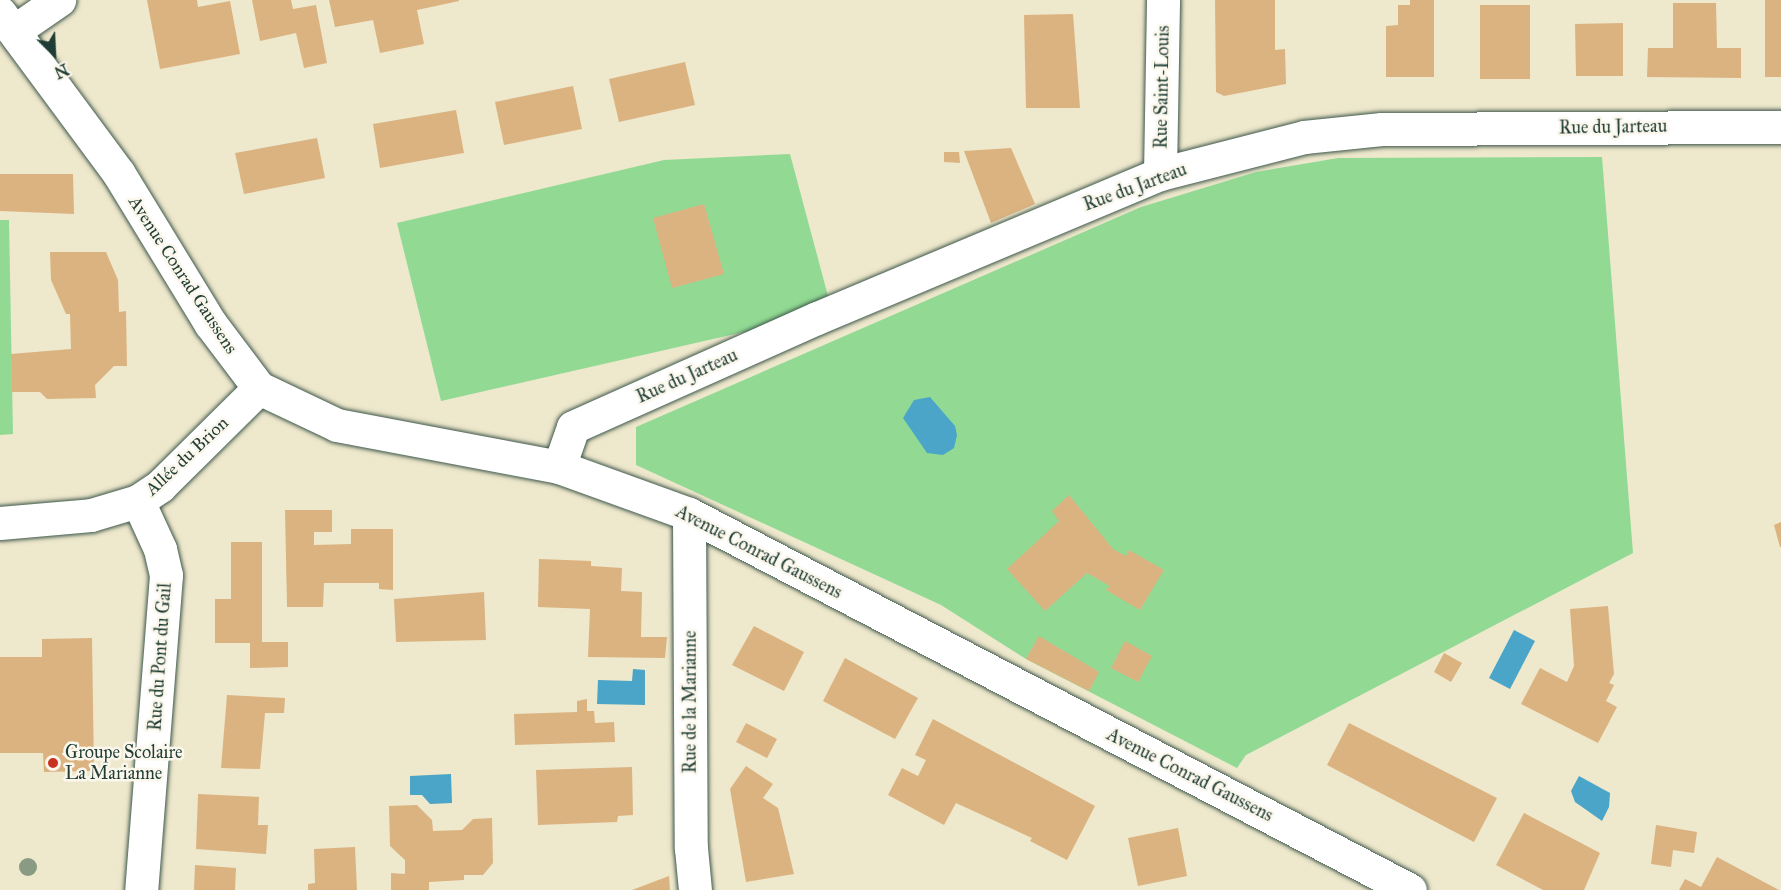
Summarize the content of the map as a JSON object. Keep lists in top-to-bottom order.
{
  "streets": {
    "street": [
      "Rue Saint-Louis",
      "Rue du Jarteau",
      "Avenue Conrad Gaussens",
      "Allée du Brion",
      "Rue du Pont du Gail",
      "Rue de la Marianne"
    ]
  },
  "crossings": [
    ["Rue Saint-Louis", "Rue du Jarteau"],
    ["Rue du Jarteau", "Avenue Conrad Gaussens"],
    ["Avenue Conrad Gaussens", "Allée du Brion"],
    ["Avenue Conrad Gaussens", "Rue de la Marianne"],
    ["Allée du Brion", "Rue du Pont du Gail"]
  ],
  "places": ["Groupe Scolaire La Marianne"],
  "north": "bottom right"
}
